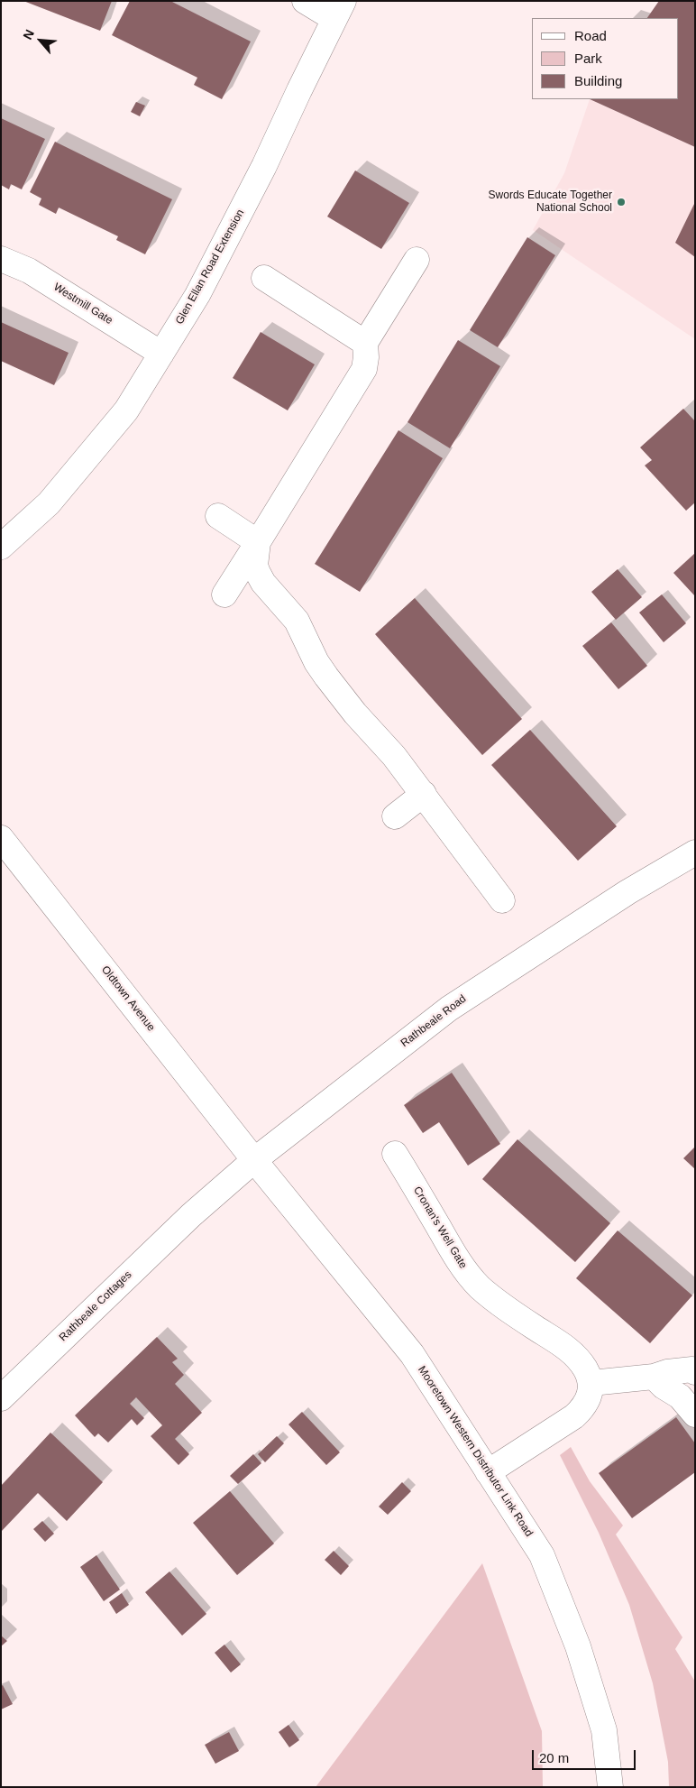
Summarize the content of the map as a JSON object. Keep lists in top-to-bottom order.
{
  "streets": {
    "street": [
      "Glen Ellan Road Extension",
      "Westmill Gate",
      "Oldtown Avenue",
      "Rathbeale Road",
      "Cronan's Well Gate",
      "Rathbeale Cottages",
      "Mooretown Western Distributor Link Road"
    ]
  },
  "crossings": [
    ["Glen Ellan Road Extension", "Westmill Gate"],
    ["Oldtown Avenue", "Rathbeale Road"],
    ["Oldtown Avenue", "Mooretown Western Distributor Link Road"],
    ["Rathbeale Road", "Rathbeale Cottages"],
    ["Rathbeale Road", "Mooretown Western Distributor Link Road"]
  ],
  "places": ["Swords Educate Together National School"],
  "legend": ["Road", "Park", "Building"],
  "scale_bar": "20 m",
  "north": "top left"
}
